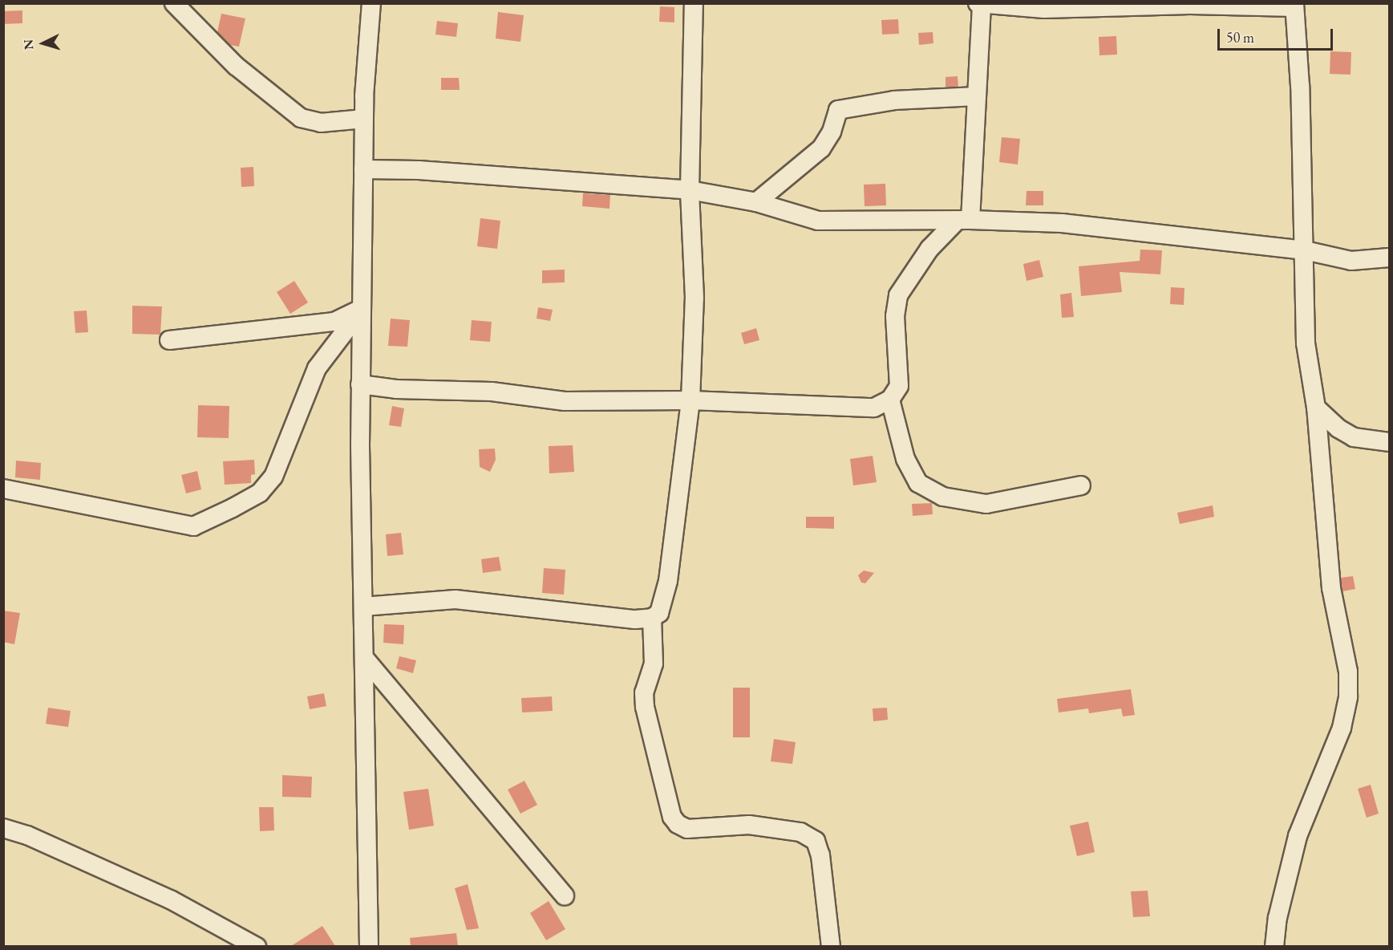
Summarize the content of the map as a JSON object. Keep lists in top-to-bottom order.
{
  "scale_bar": "50 m",
  "north": "left"
}
